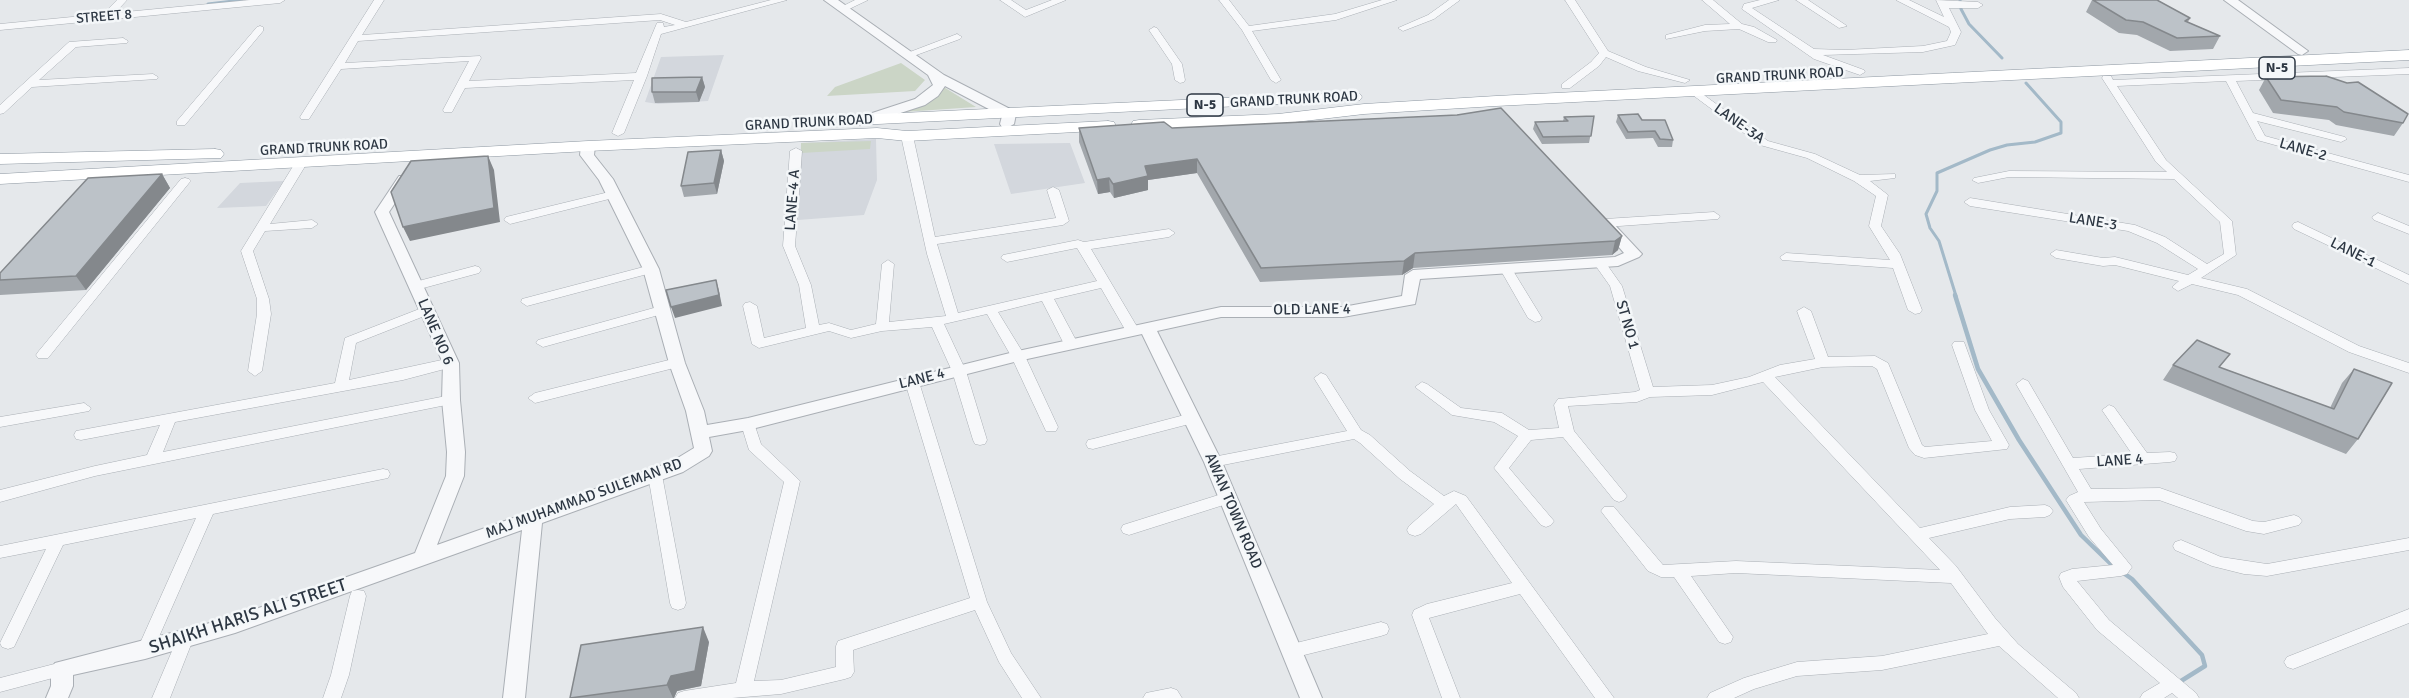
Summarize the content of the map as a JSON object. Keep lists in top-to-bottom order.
{
  "streets": {
    "highway": ["N-5", "GRAND TRUNK ROAD"],
    "street": [
      "STREET 8",
      "LANE-3A",
      "LANE-2",
      "LANE-4 A",
      "LANE-3",
      "LANE-1",
      "OLD LANE 4",
      "ST NO 1",
      "LANE NO 6",
      "LANE 4",
      "MAJ MUHAMMAD SULEMAN RD",
      "AWAN TOWN ROAD",
      "SHAIKH HARIS ALI STREET"
    ]
  },
  "crossings": [
    ["GRAND TRUNK ROAD", "LANE-3A"],
    ["GRAND TRUNK ROAD", "LANE NO 6"],
    ["GRAND TRUNK ROAD", "MAJ MUHAMMAD SULEMAN RD"],
    ["OLD LANE 4", "ST NO 1"],
    ["OLD LANE 4", "LANE 4"],
    ["OLD LANE 4", "AWAN TOWN ROAD"],
    ["LANE NO 6", "MAJ MUHAMMAD SULEMAN RD"],
    ["LANE NO 6", "SHAIKH HARIS ALI STREET"],
    ["LANE 4", "MAJ MUHAMMAD SULEMAN RD"],
    ["LANE 4", "AWAN TOWN ROAD"],
    ["MAJ MUHAMMAD SULEMAN RD", "SHAIKH HARIS ALI STREET"]
  ]
}
